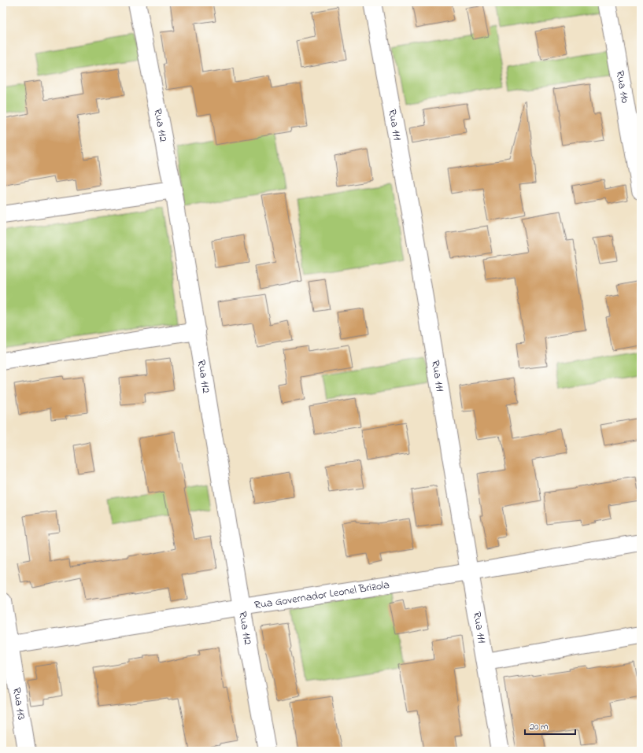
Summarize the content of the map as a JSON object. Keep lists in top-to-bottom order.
{
  "streets": {
    "street": [
      "Rua 110",
      "Rua 112",
      "Rua 111",
      "Rua Governador Leonel Brizola",
      "Rua 113"
    ]
  },
  "crossings": [
    ["Rua 112", "Rua Governador Leonel Brizola"],
    ["Rua 111", "Rua Governador Leonel Brizola"],
    ["Rua Governador Leonel Brizola", "Rua 113"]
  ],
  "scale_bar": "20 m"
}
